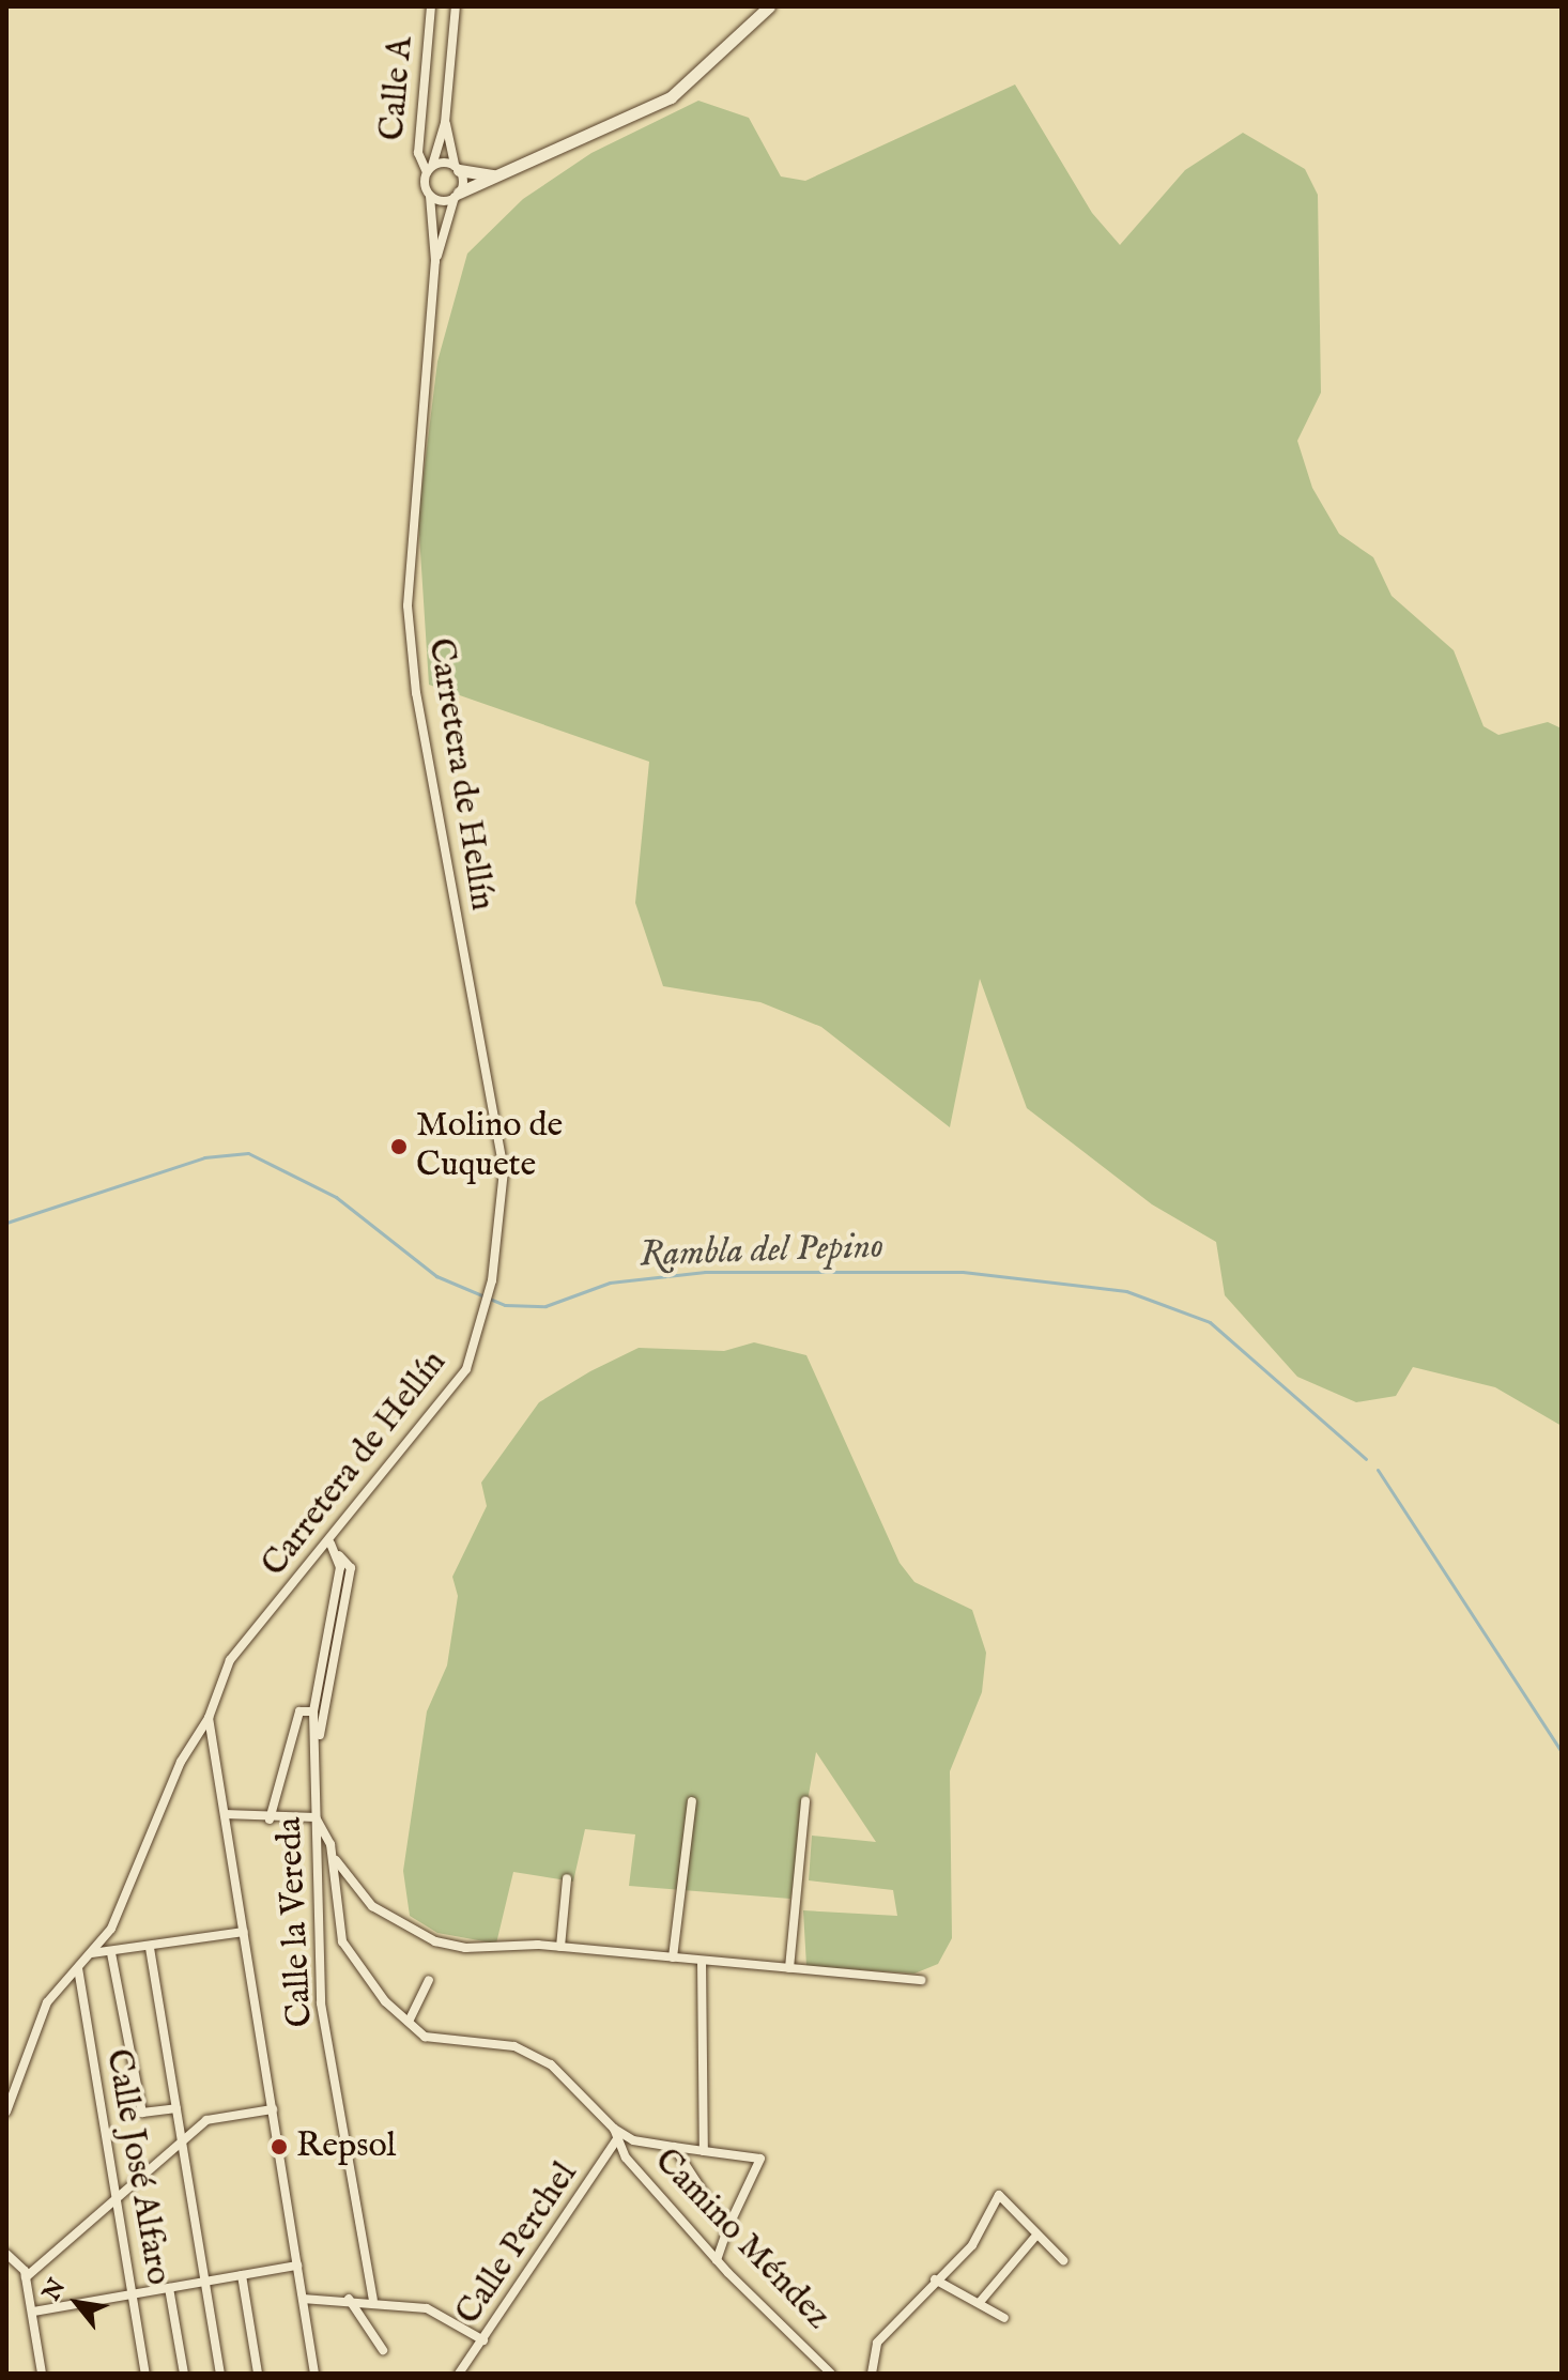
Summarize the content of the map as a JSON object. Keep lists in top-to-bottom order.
{
  "streets": {
    "street": [
      "Calle A",
      "Carretera de Hellín",
      "Calle la Vereda",
      "Calle José Alfaro",
      "Camino Méndez",
      "Calle Perchel"
    ]
  },
  "crossings": [
    ["Calle A", "Carretera de Hellín"],
    ["Camino Méndez", "Calle Perchel"]
  ],
  "water": ["Rambla del Pepino"],
  "places": ["Molino de Cuquete", "Repsol"],
  "north": "top left"
}
